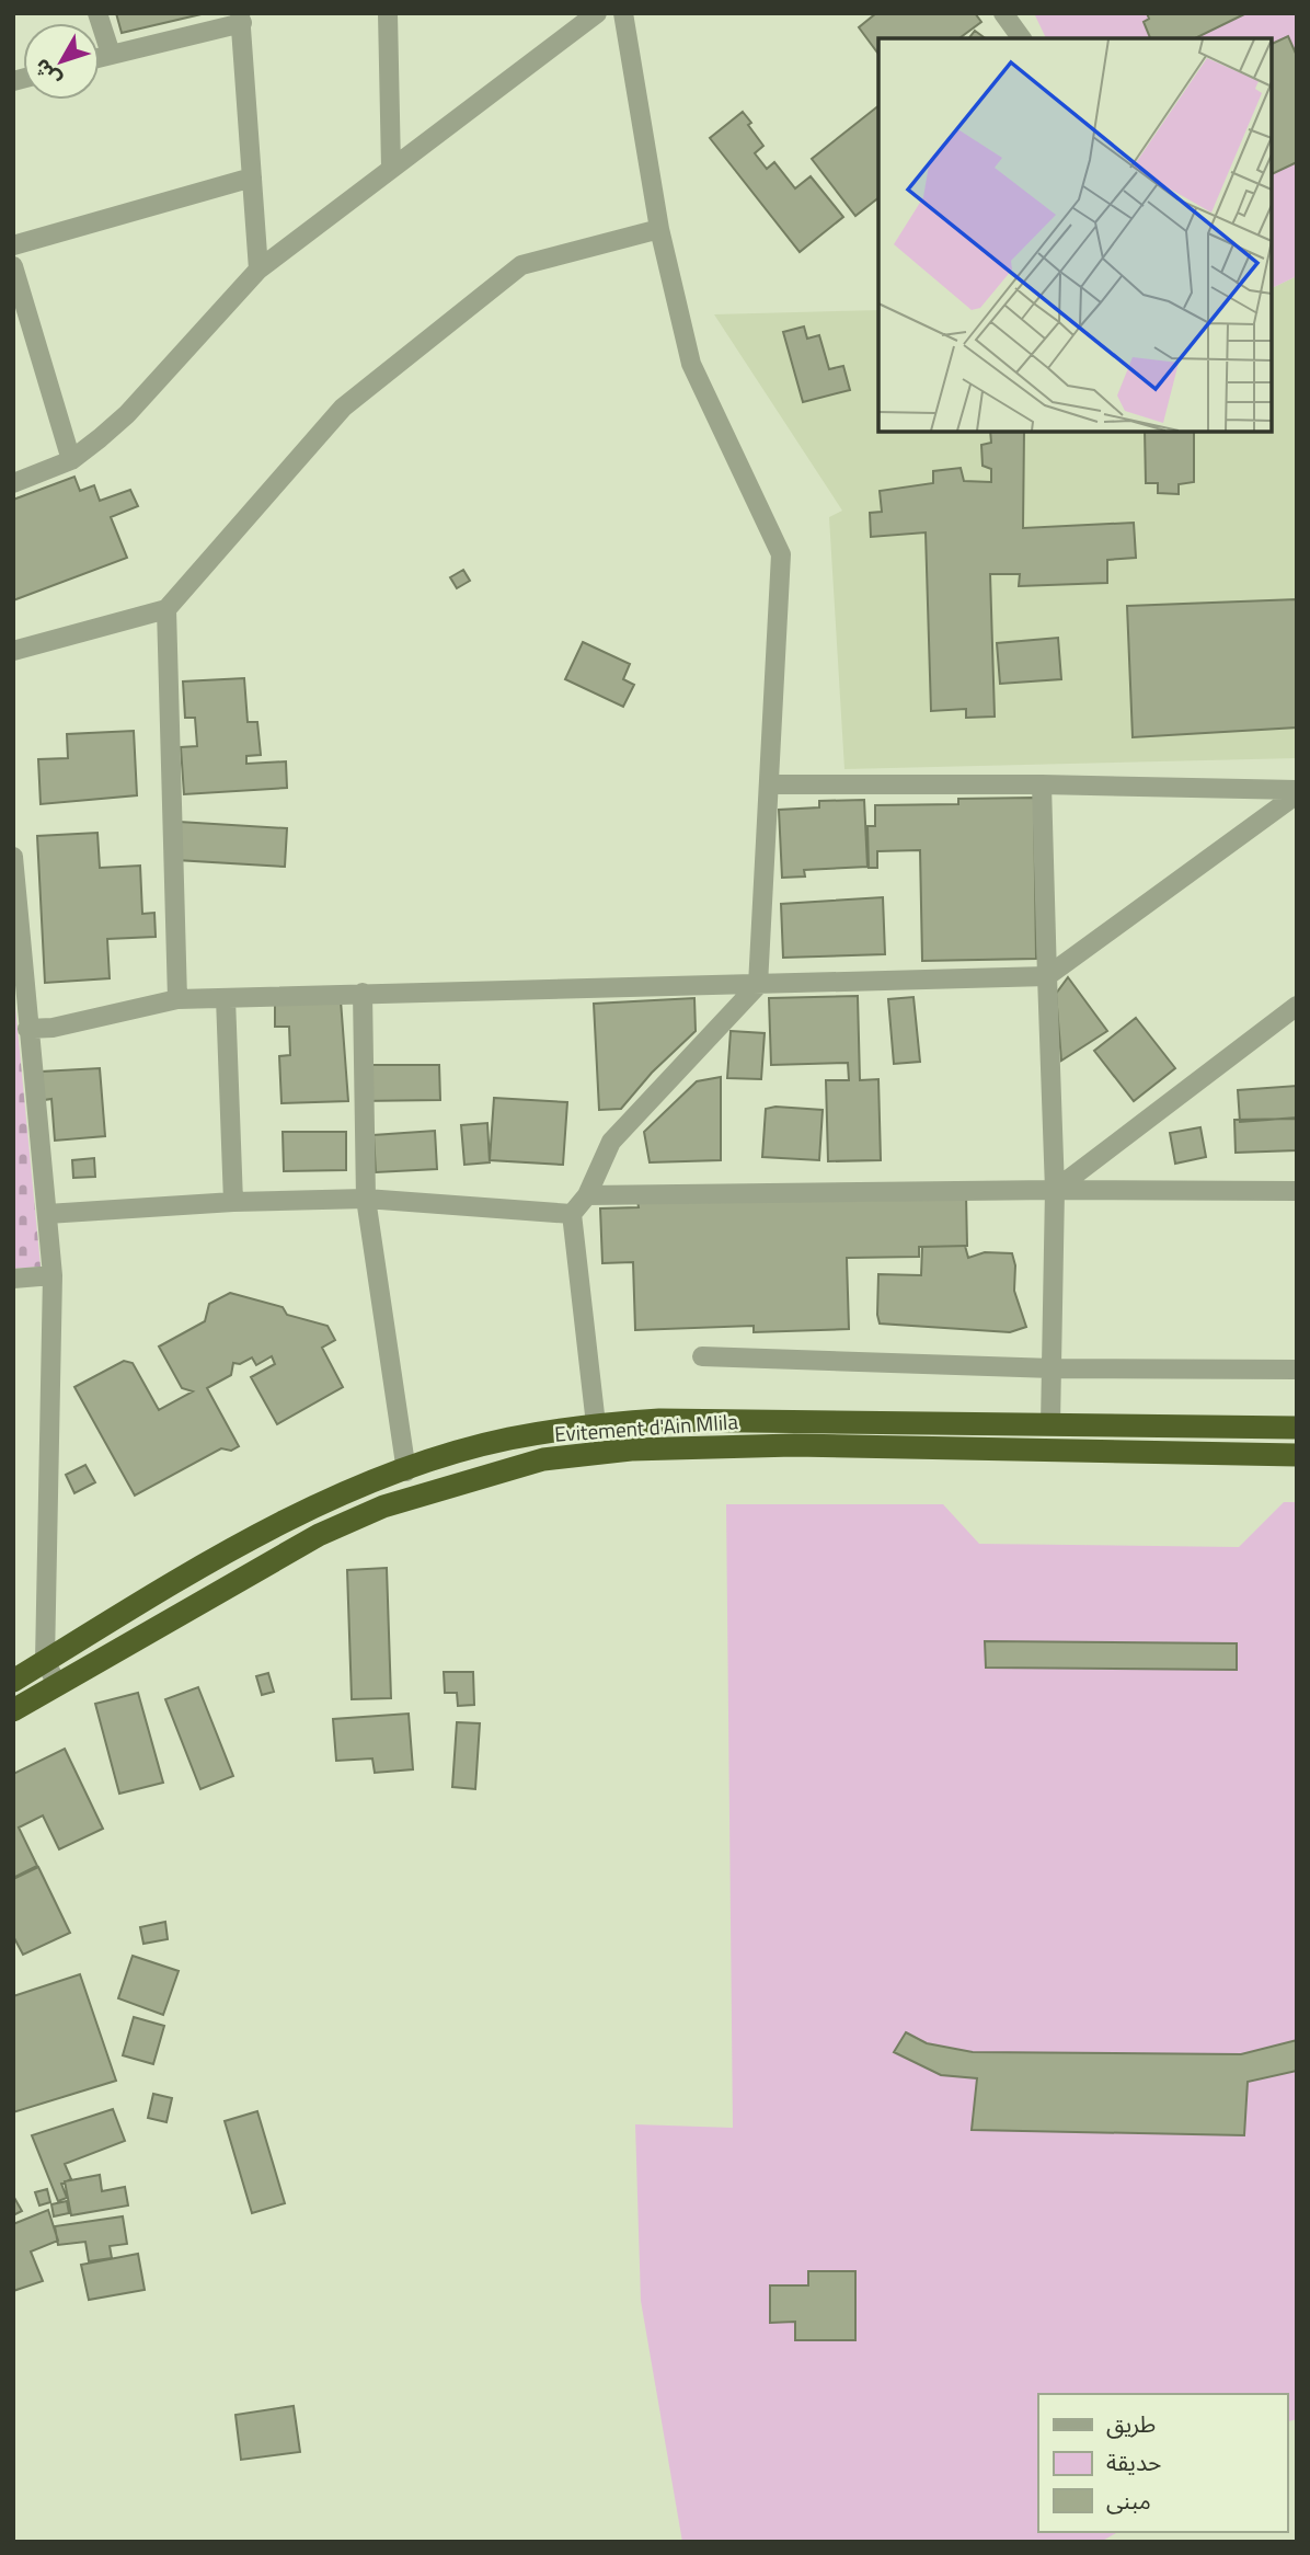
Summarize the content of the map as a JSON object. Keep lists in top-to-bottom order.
{
  "streets": {
    "highway": ["Evitement d'Ain Mlila"]
  },
  "legend": ["طريق", "حديقة", "مبنى"],
  "north": "bottom left"
}
